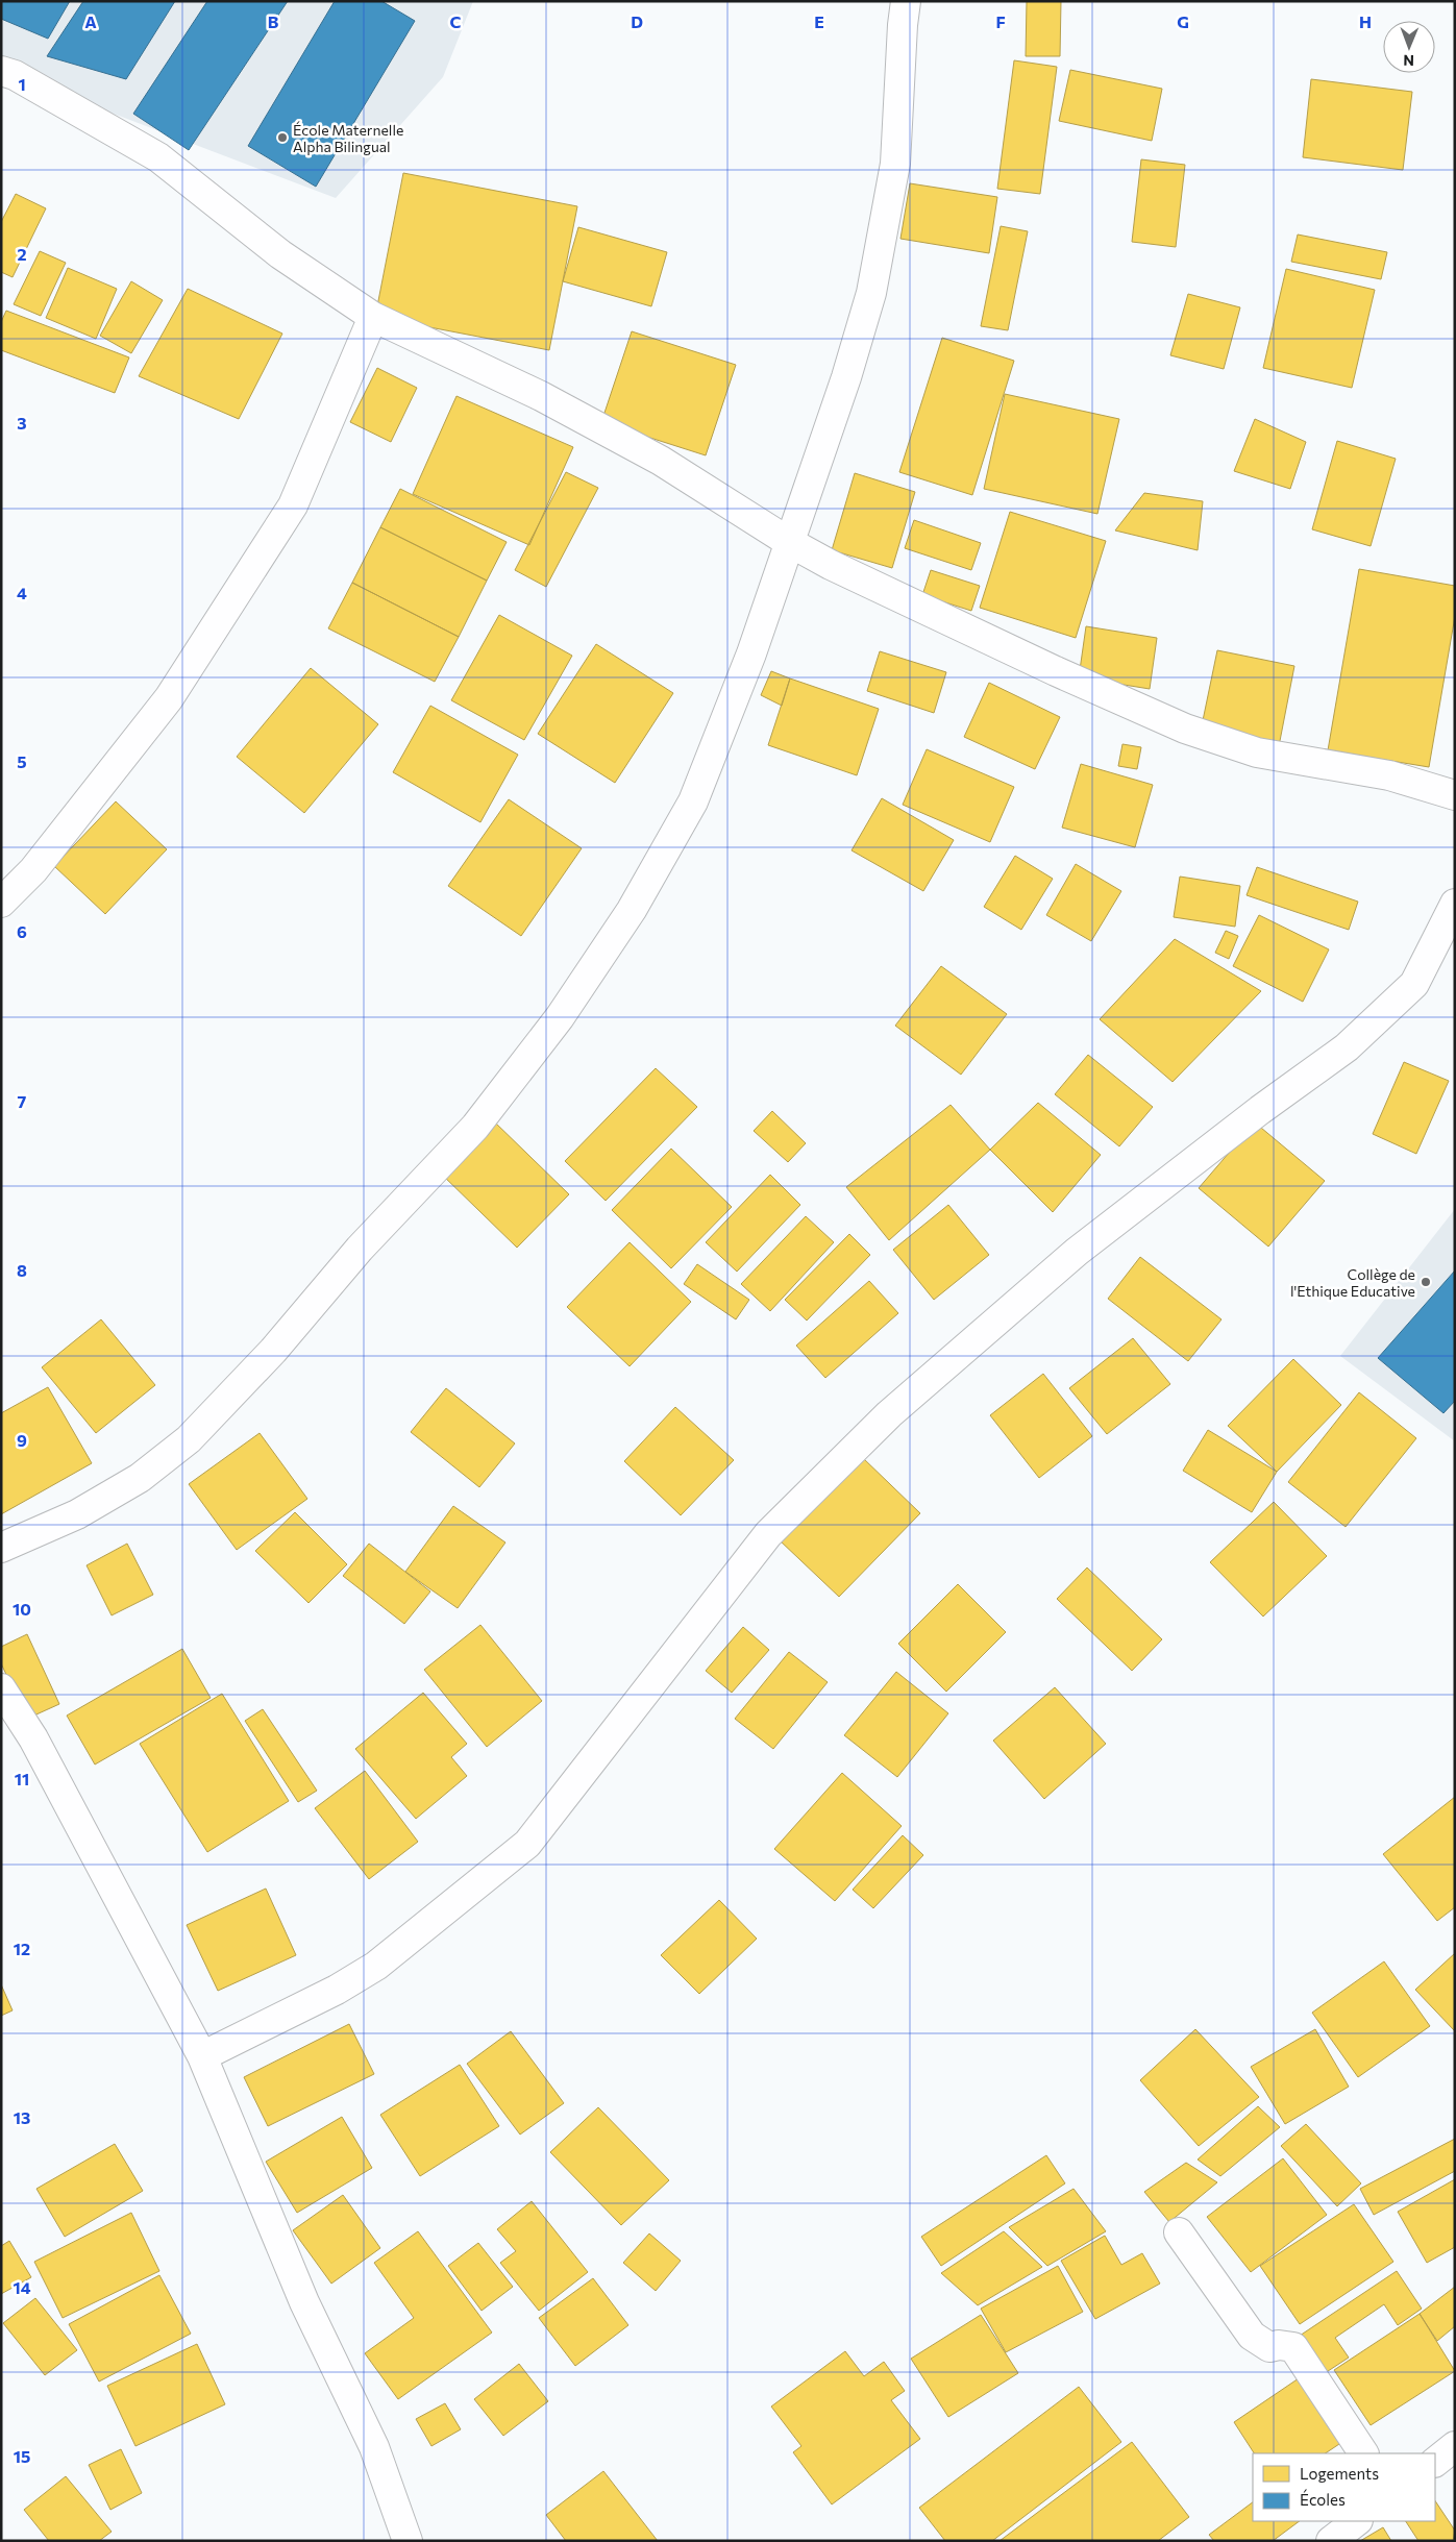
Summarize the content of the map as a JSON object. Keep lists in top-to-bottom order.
{
  "places": ["École Maternelle Alpha Bilingual", "Collège de l'Ethique Educative"],
  "legend": ["Logements", "Écoles"],
  "north": "bottom",
  "grid": {
    "columns": [
      "A",
      "B",
      "C",
      "D",
      "E",
      "F",
      "G",
      "H"
    ],
    "rows": [
      "1",
      "2",
      "3",
      "4",
      "5",
      "6",
      "7",
      "8",
      "9",
      "10",
      "11",
      "12",
      "13",
      "14",
      "15"
    ]
  }
}
